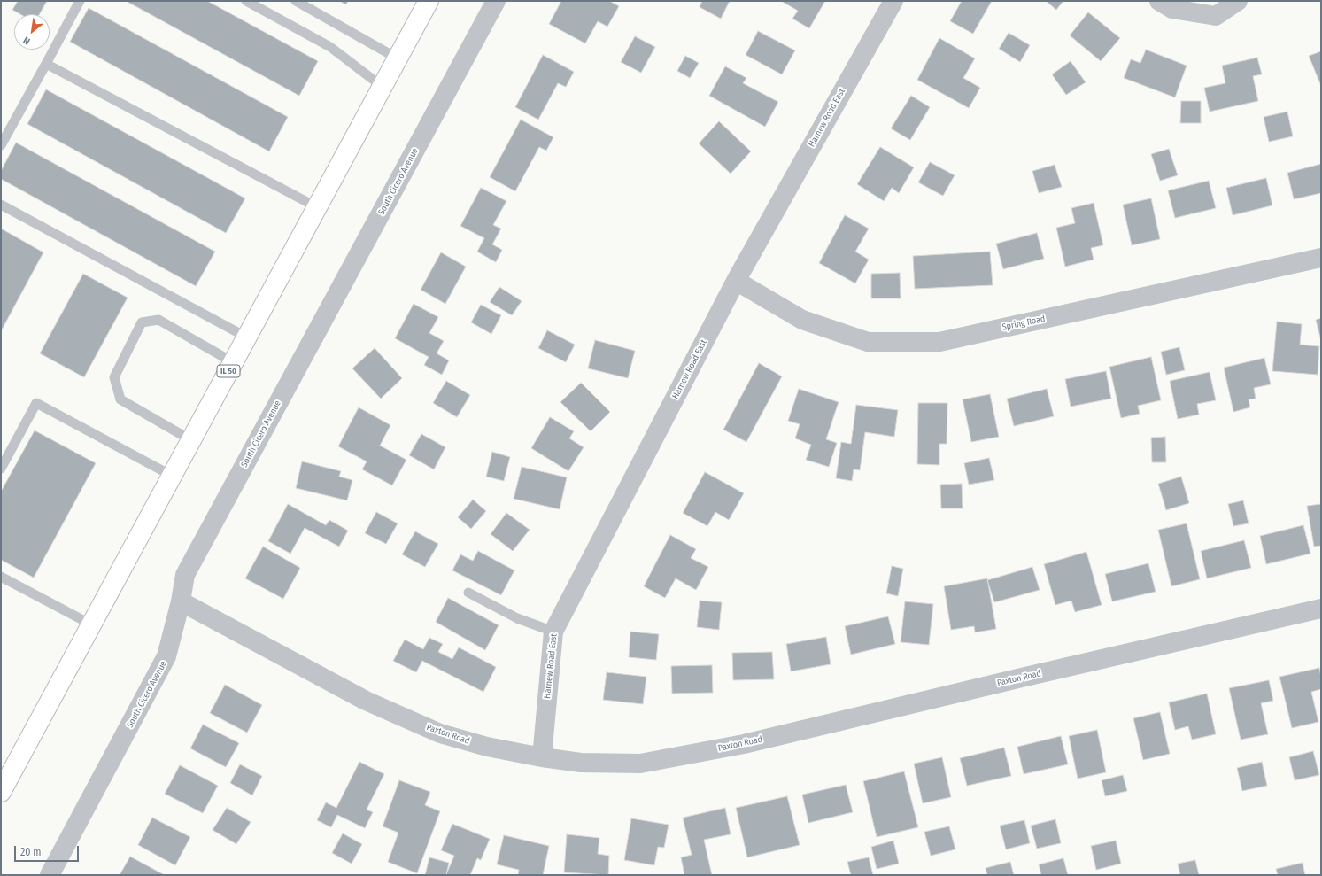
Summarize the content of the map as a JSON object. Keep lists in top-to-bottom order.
{
  "streets": {
    "main road": ["IL 50"],
    "street": [
      "Harnew Road East",
      "South Cicero Avenue",
      "Spring Road",
      "Paxton Road"
    ]
  },
  "crossings": [
    ["Harnew Road East", "Spring Road"],
    ["Harnew Road East", "Paxton Road"],
    ["South Cicero Avenue", "Paxton Road"]
  ],
  "scale_bar": "20 m",
  "north": "bottom left"
}
